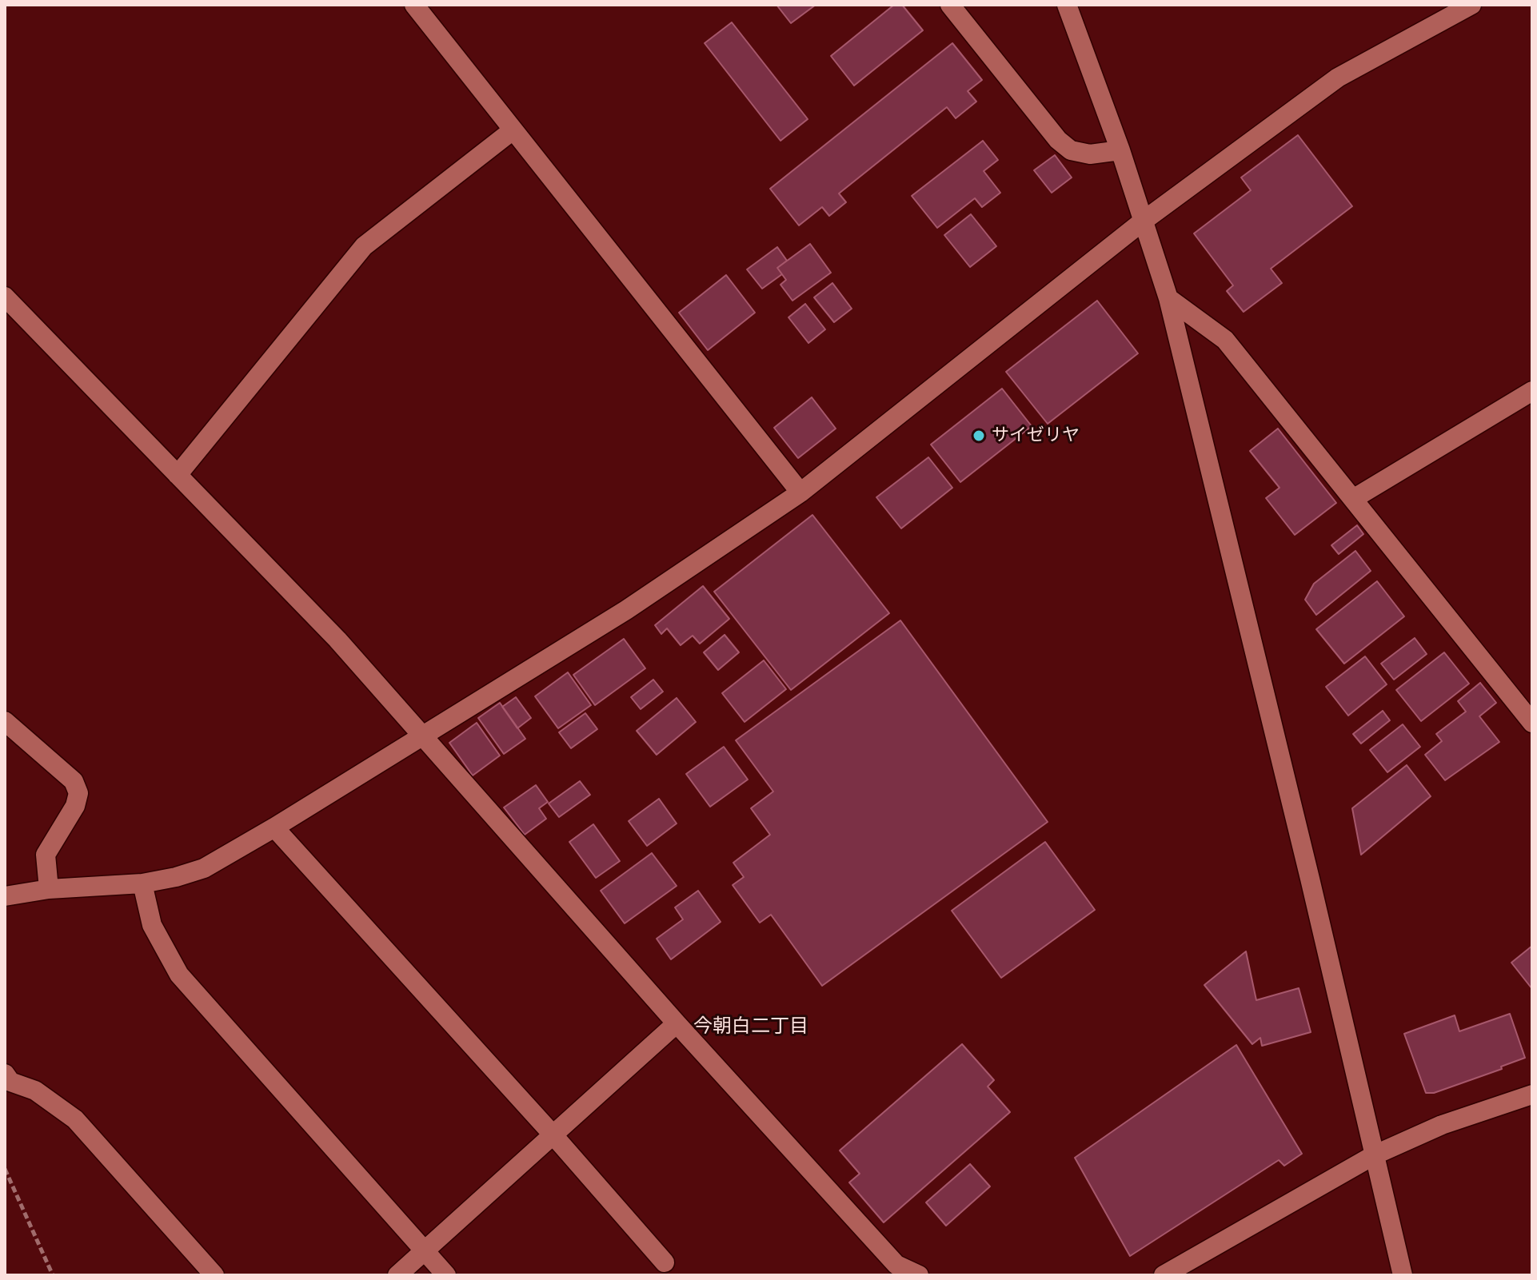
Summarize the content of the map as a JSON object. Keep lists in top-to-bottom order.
{
  "districts": ["今朝白二丁目"],
  "places": ["サイゼリヤ"]
}
